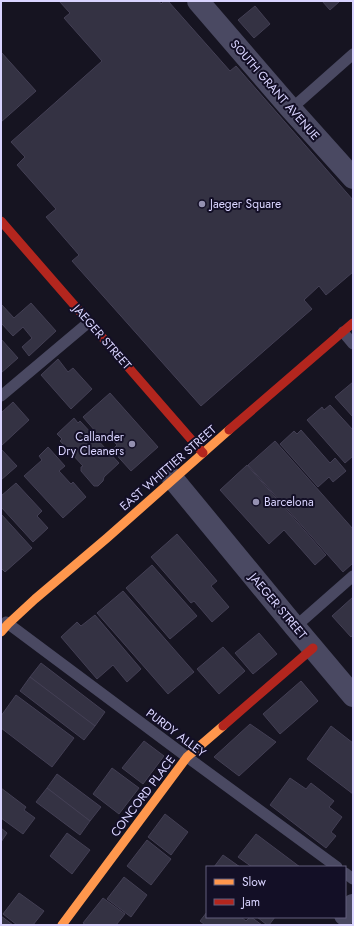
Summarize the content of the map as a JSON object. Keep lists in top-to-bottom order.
{
  "streets": {
    "street": [
      "SOUTH GRANT AVENUE",
      "JAEGER STREET",
      "EAST WHITTIER STREET",
      "CONCORD PLACE"
    ],
    "lane": ["PURDY ALLEY"]
  },
  "crossings": [
    ["JAEGER STREET", "EAST WHITTIER STREET"],
    ["JAEGER STREET", "CONCORD PLACE"],
    ["EAST WHITTIER STREET", "PURDY ALLEY"],
    ["PURDY ALLEY", "CONCORD PLACE"]
  ],
  "places": ["Jaeger Square", "Callander Dry Cleaners", "Barcelona"],
  "legend": ["Slow", "Jam"]
}
